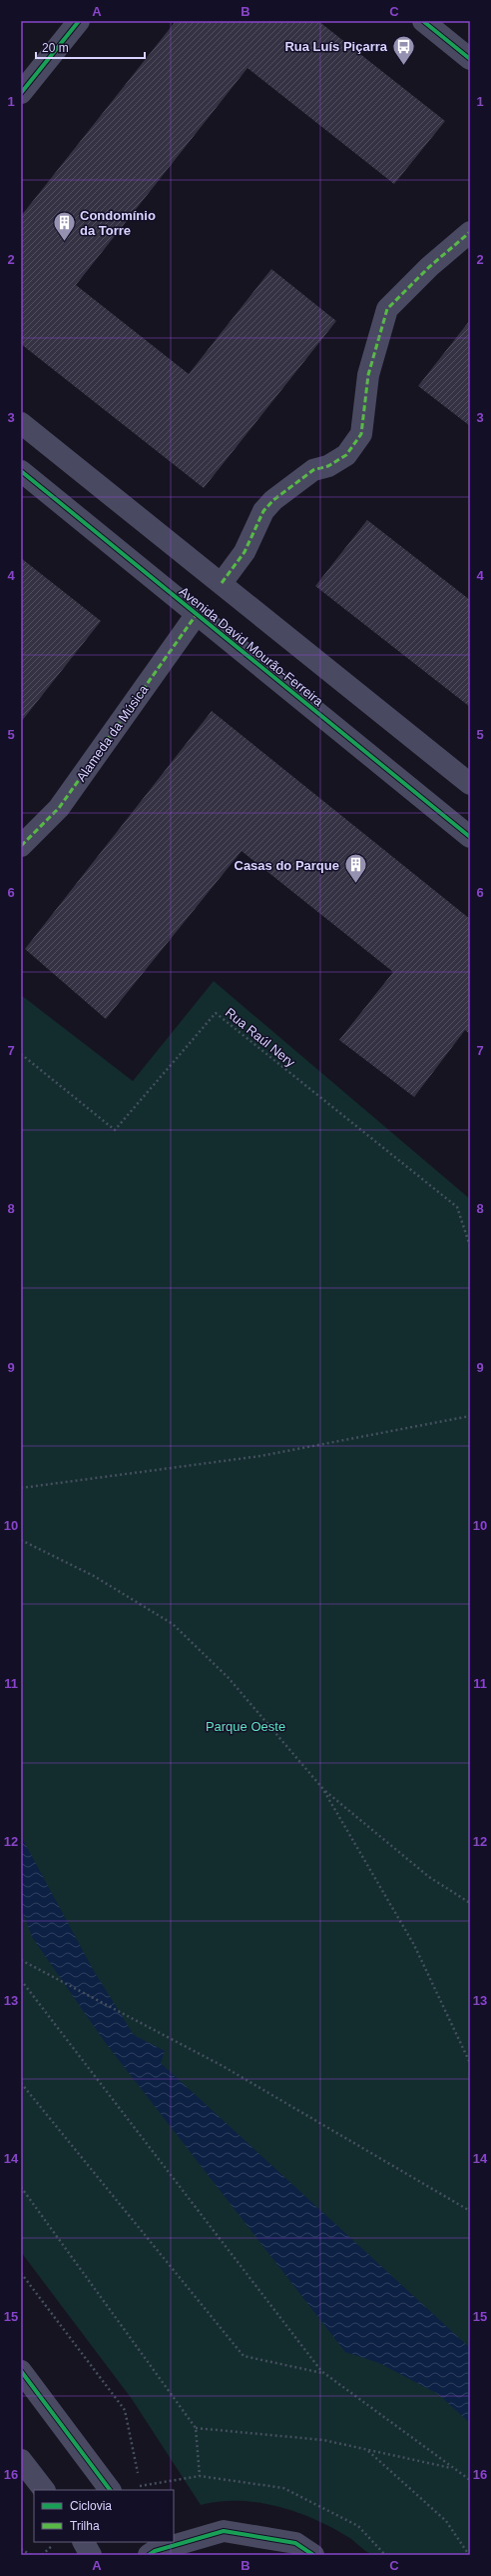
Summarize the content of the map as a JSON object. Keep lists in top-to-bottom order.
{
  "streets": {
    "street": ["Avenida David Mourão-Ferreira", "Alameda da Música"],
    "path": ["Rua Raúl Nery"]
  },
  "crossings": [
    ["Avenida David Mourão-Ferreira", "Alameda da Música"]
  ],
  "parks": ["Parque Oeste"],
  "places": {
    "bus stop": ["Rua Luís Piçarra"],
    "building": ["Condomínio da Torre", "Casas do Parque"]
  },
  "legend": ["Ciclovia", "Trilha"],
  "scale_bar": "20 m",
  "grid": {
    "columns": ["A", "B", "C"],
    "rows": [
      "1",
      "2",
      "3",
      "4",
      "5",
      "6",
      "7",
      "8",
      "9",
      "10",
      "11",
      "12",
      "13",
      "14",
      "15",
      "16"
    ]
  }
}
